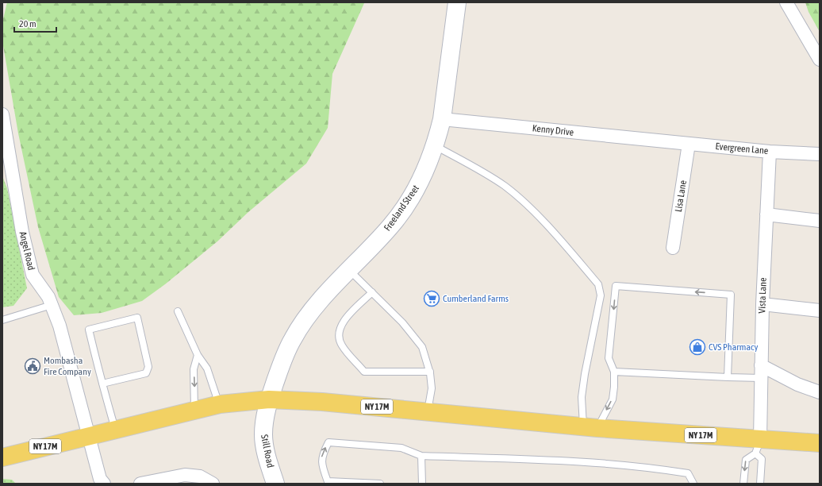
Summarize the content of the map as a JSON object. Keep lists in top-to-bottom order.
{
  "streets": {
    "main road": ["Freeland Street", "NY 17M", "Still Road"],
    "street": [
      "Kenny Drive",
      "Evergreen Lane",
      "Lisa Lane",
      "Angel Road",
      "Vista Lane"
    ]
  },
  "crossings": [
    ["Kenny Drive", "Evergreen Lane"],
    ["Kenny Drive", "Freeland Street"],
    ["Evergreen Lane", "Lisa Lane"],
    ["Evergreen Lane", "Vista Lane"],
    ["Freeland Street", "NY 17M"],
    ["Freeland Street", "Still Road"],
    ["Angel Road", "NY 17M"],
    ["Vista Lane", "NY 17M"],
    ["NY 17M", "Still Road"]
  ],
  "places": {
    "supermarket": ["Cumberland Farms"],
    "shop": ["CVS Pharmacy"],
    "public building": ["Mombasha Fire Company"]
  },
  "scale_bar": "20 m"
}
